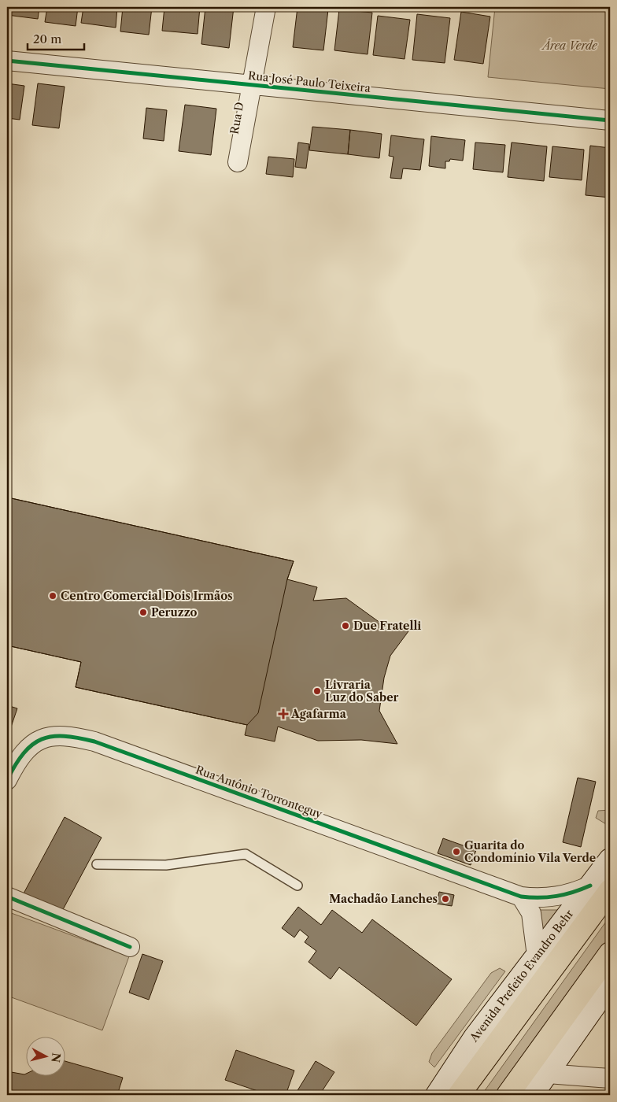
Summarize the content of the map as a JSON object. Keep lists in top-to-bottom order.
{
  "streets": {
    "highway": ["Avenida Prefeito Evandro Behr"],
    "street": ["Rua José Paulo Teixeira", "Rua D", "Rua Antônio Torronteguy"]
  },
  "crossings": [
    ["Rua José Paulo Teixeira", "Rua D"],
    ["Rua Antônio Torronteguy", "Avenida Prefeito Evandro Behr"]
  ],
  "parks": ["Área Verde"],
  "places": {
    "other": [
      "Centro Comercial Dois Irmãos",
      "Peruzzo",
      "Due Fratelli",
      "Livraria Luz do Saber",
      "Guarita do Condomínio Vila Verde",
      "Machadão Lanches"
    ],
    "health": ["Agafarma"]
  },
  "scale_bar": "20 m",
  "north": "right"
}
